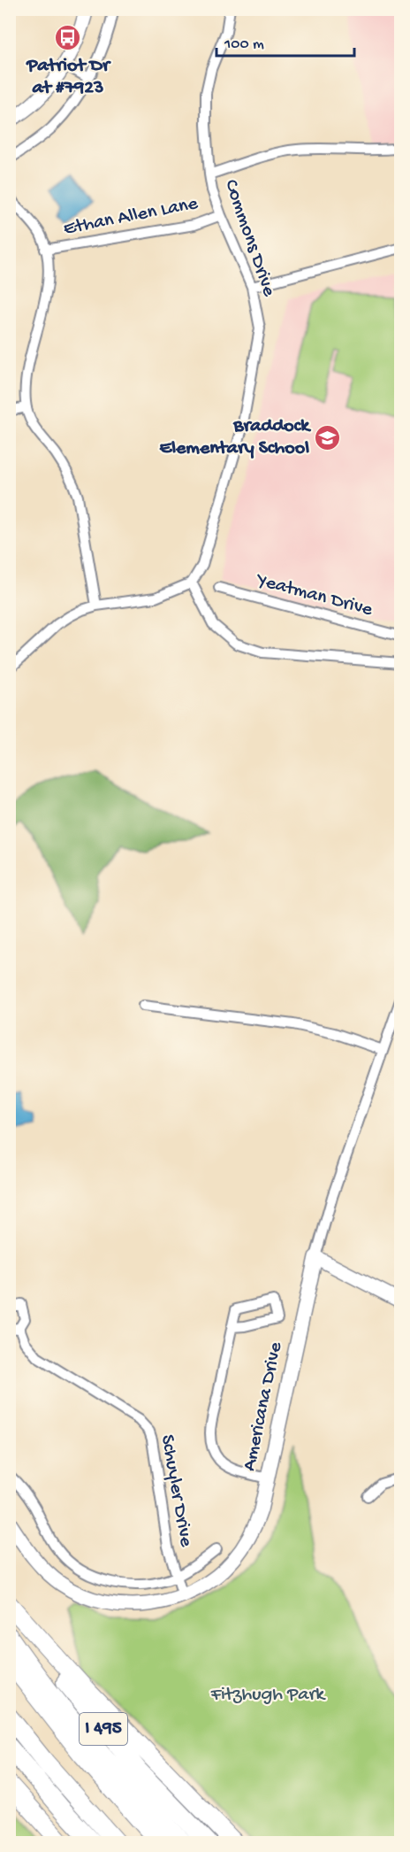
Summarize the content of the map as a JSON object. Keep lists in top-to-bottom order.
{
  "streets": {
    "highway": ["I 495"],
    "street": [
      "Ethan Allen Lane",
      "Commons Drive",
      "Yeatman Drive",
      "Americana Drive",
      "Schuyler Drive"
    ]
  },
  "crossings": [
    ["Ethan Allen Lane", "Commons Drive"],
    ["Americana Drive", "Schuyler Drive"]
  ],
  "parks": ["Fitzhugh Park"],
  "places": {
    "bus stop": ["Patriot Dr at #7923"],
    "school or university": ["Braddock Elementary School"]
  },
  "scale_bar": "100 m"
}
